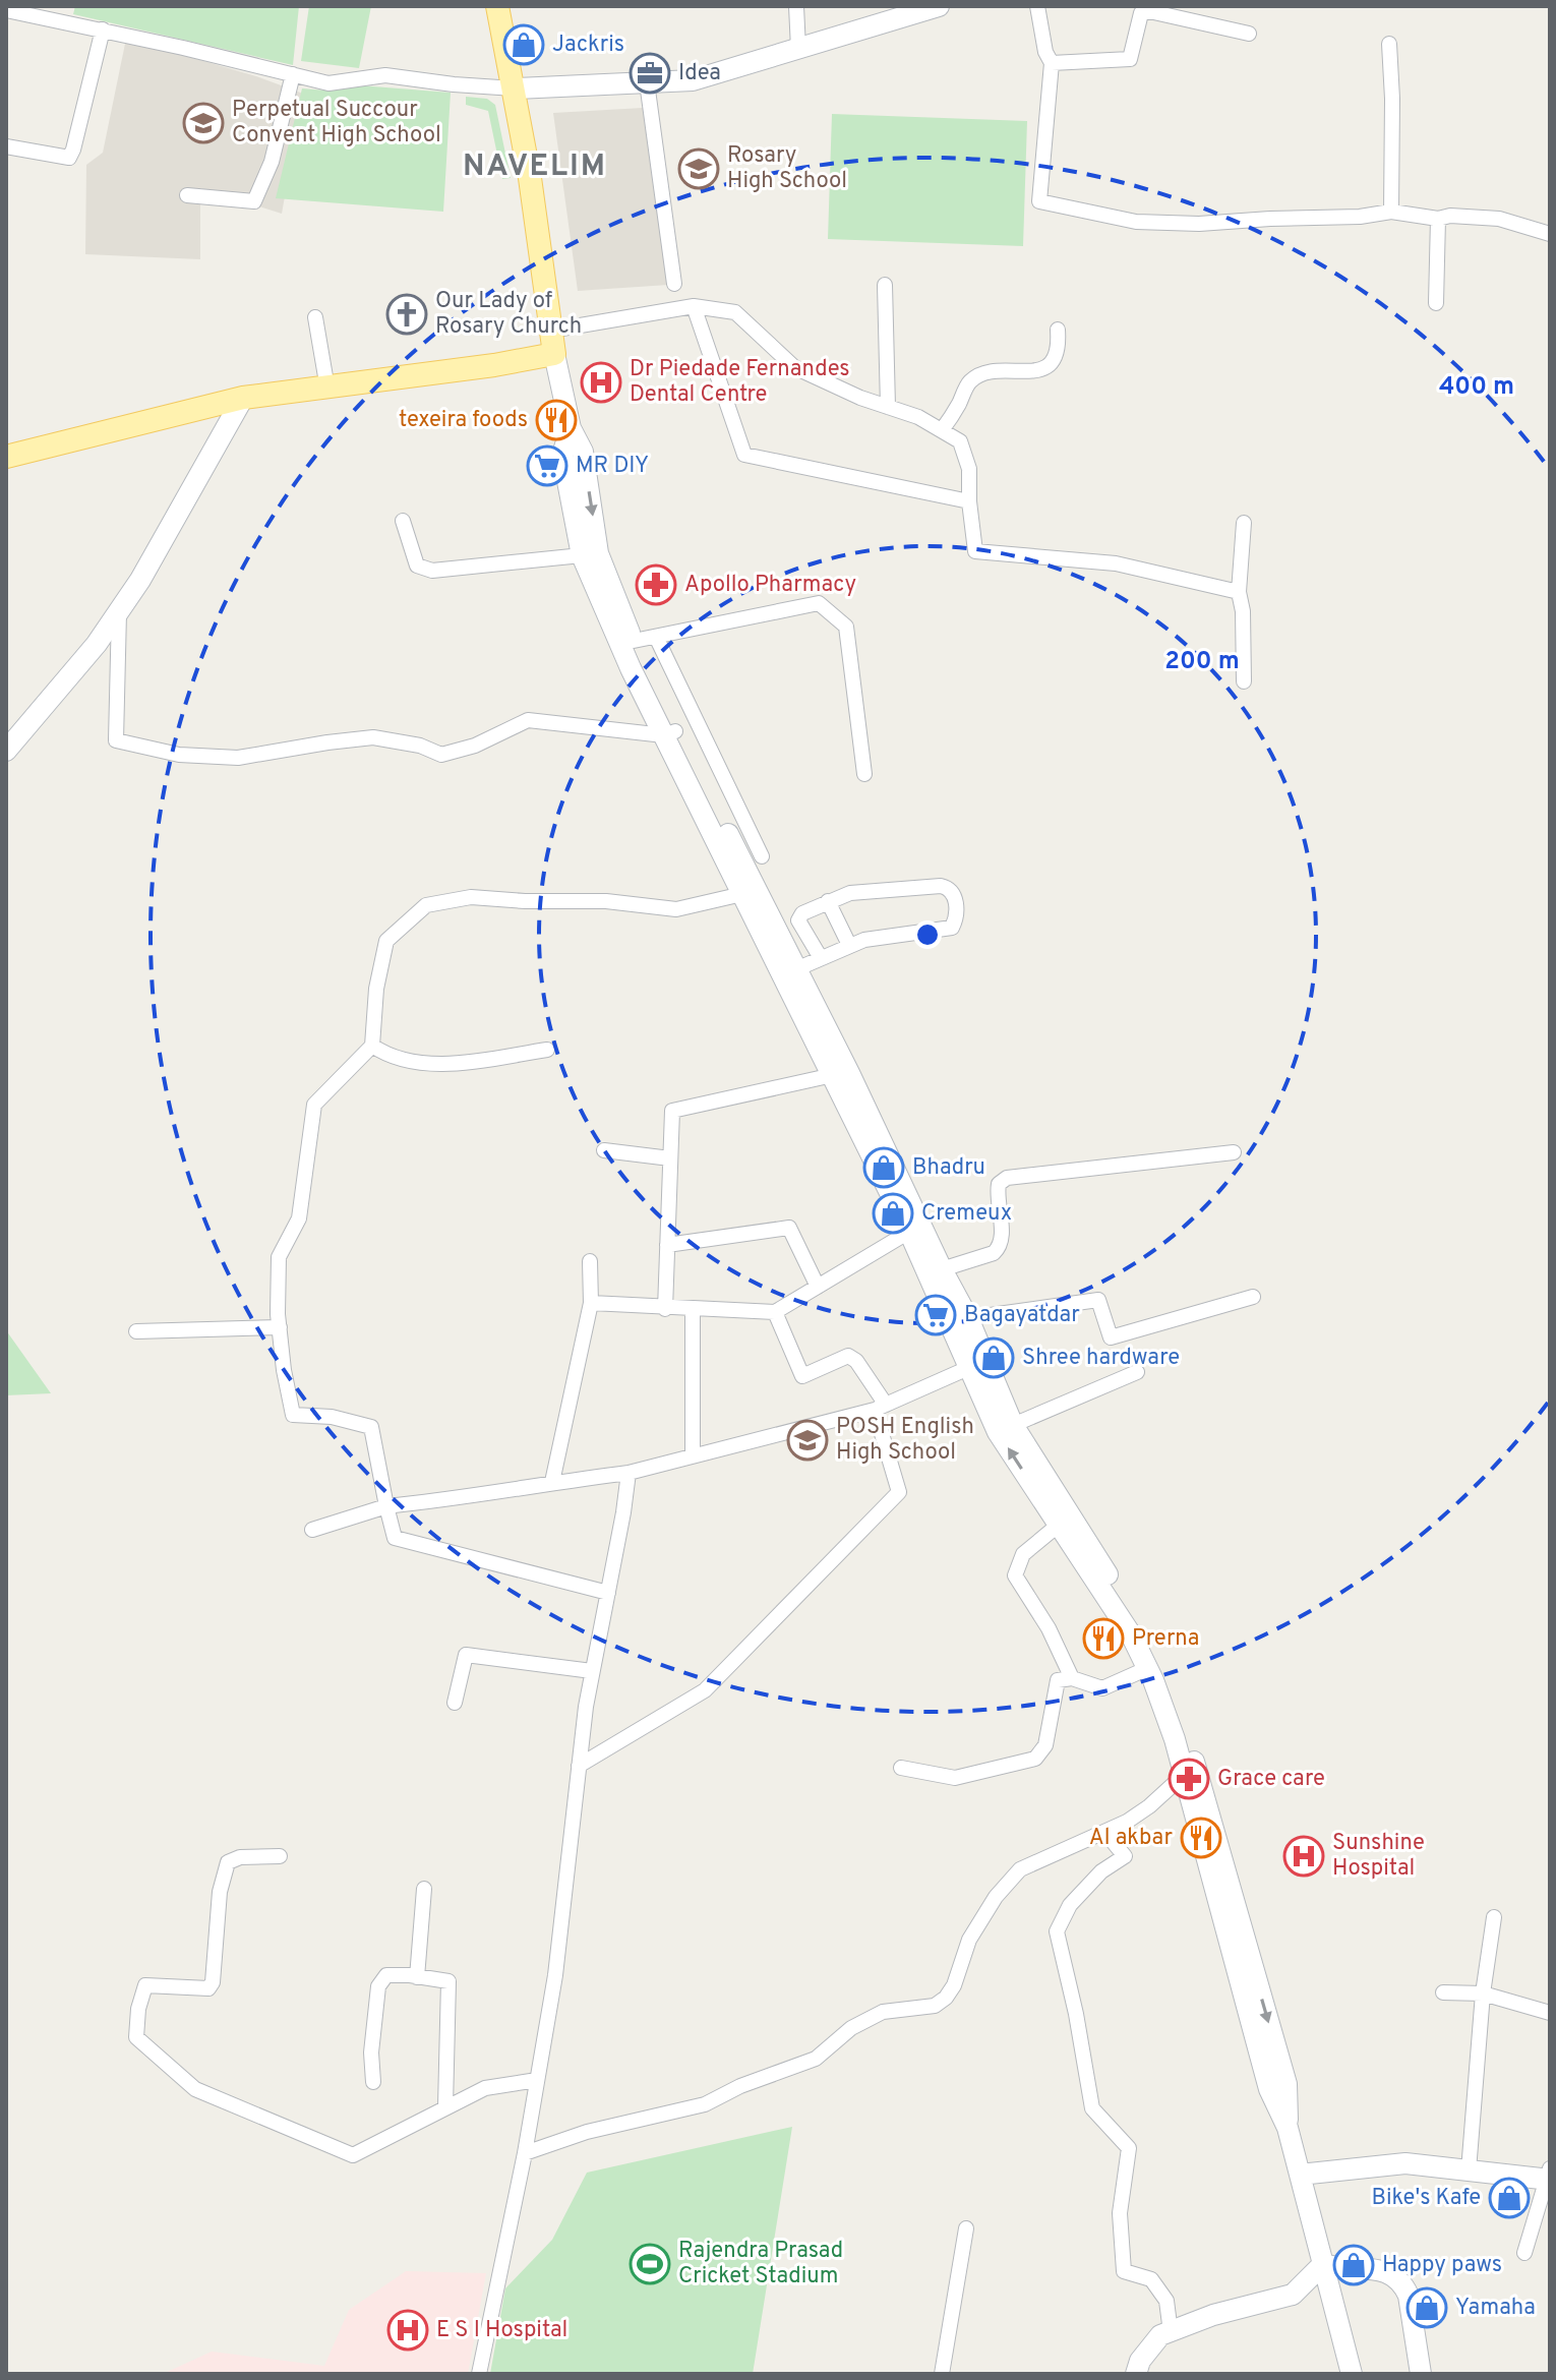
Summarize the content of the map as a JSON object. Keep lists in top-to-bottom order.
{
  "districts": ["NAVELIM"],
  "places": {
    "shop": [
      "Jackris",
      "Bhadru",
      "Cremeux",
      "Shree hardware",
      "Bike's Kafe",
      "Happy paws",
      "Yamaha"
    ],
    "office": ["Idea"],
    "school or university": ["Perpetual Succour Convent High School", "Rosary High School", "POSH English High School"],
    "church": ["Our Lady of Rosary Church"],
    "hospital": ["Dr Piedade Fernandes Dental Centre", "Sunshine Hospital", "E S I Hospital"],
    "restaurant": ["texeira foods", "Prerna", "Al akbar"],
    "supermarket": ["MR DIY", "Bagayatdar"],
    "pharmacy": ["Apollo Pharmacy", "Grace care"],
    "sports": ["Rajendra Prasad Cricket Stadium"]
  },
  "rings": ["400 m", "200 m"]
}
